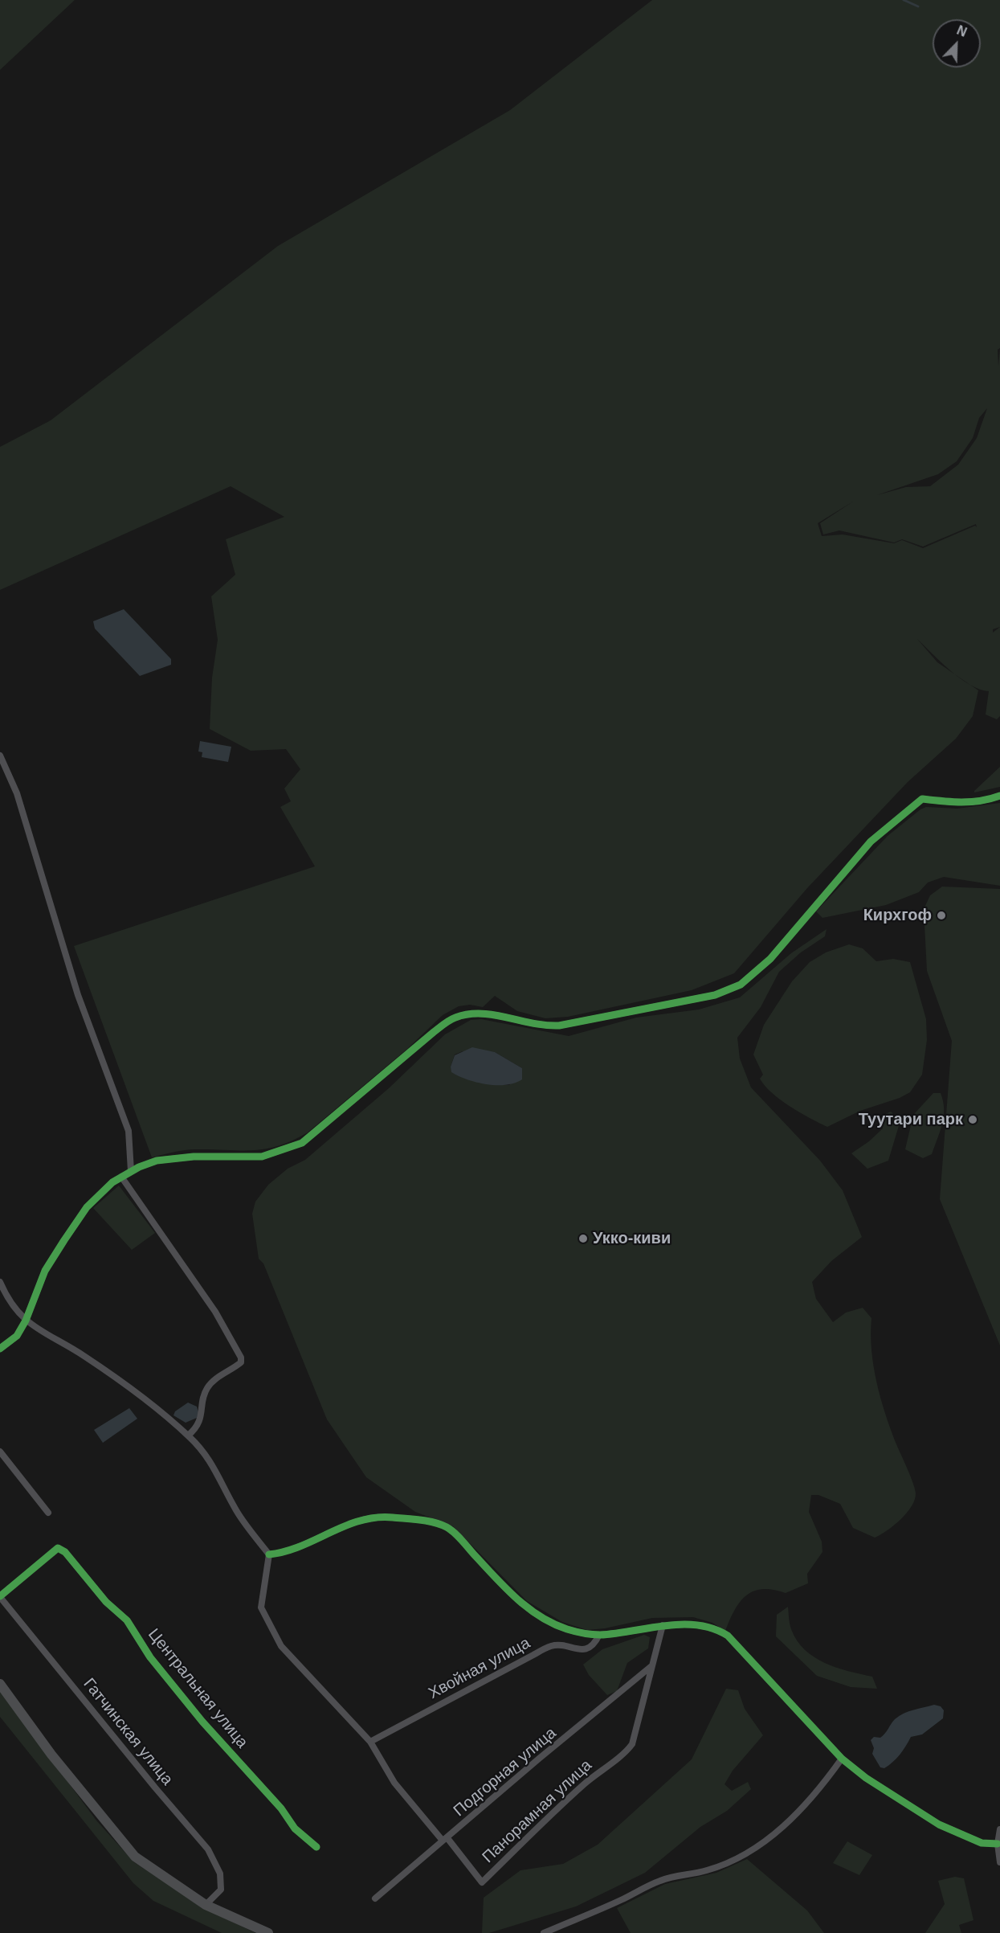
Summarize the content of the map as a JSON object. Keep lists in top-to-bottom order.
{
  "streets": {
    "street": [
      "Хвойная улица",
      "Центральная улица",
      "Гатчинская улица",
      "Подгорная улица",
      "Панорамная улица"
    ]
  },
  "crossings": [
    ["Центральная улица", "Гатчинская улица"],
    ["Подгорная улица", "Панорамная улица"]
  ],
  "places": ["Кирхгоф", "Туутари парк", "Укко-киви"],
  "north": "top right"
}
